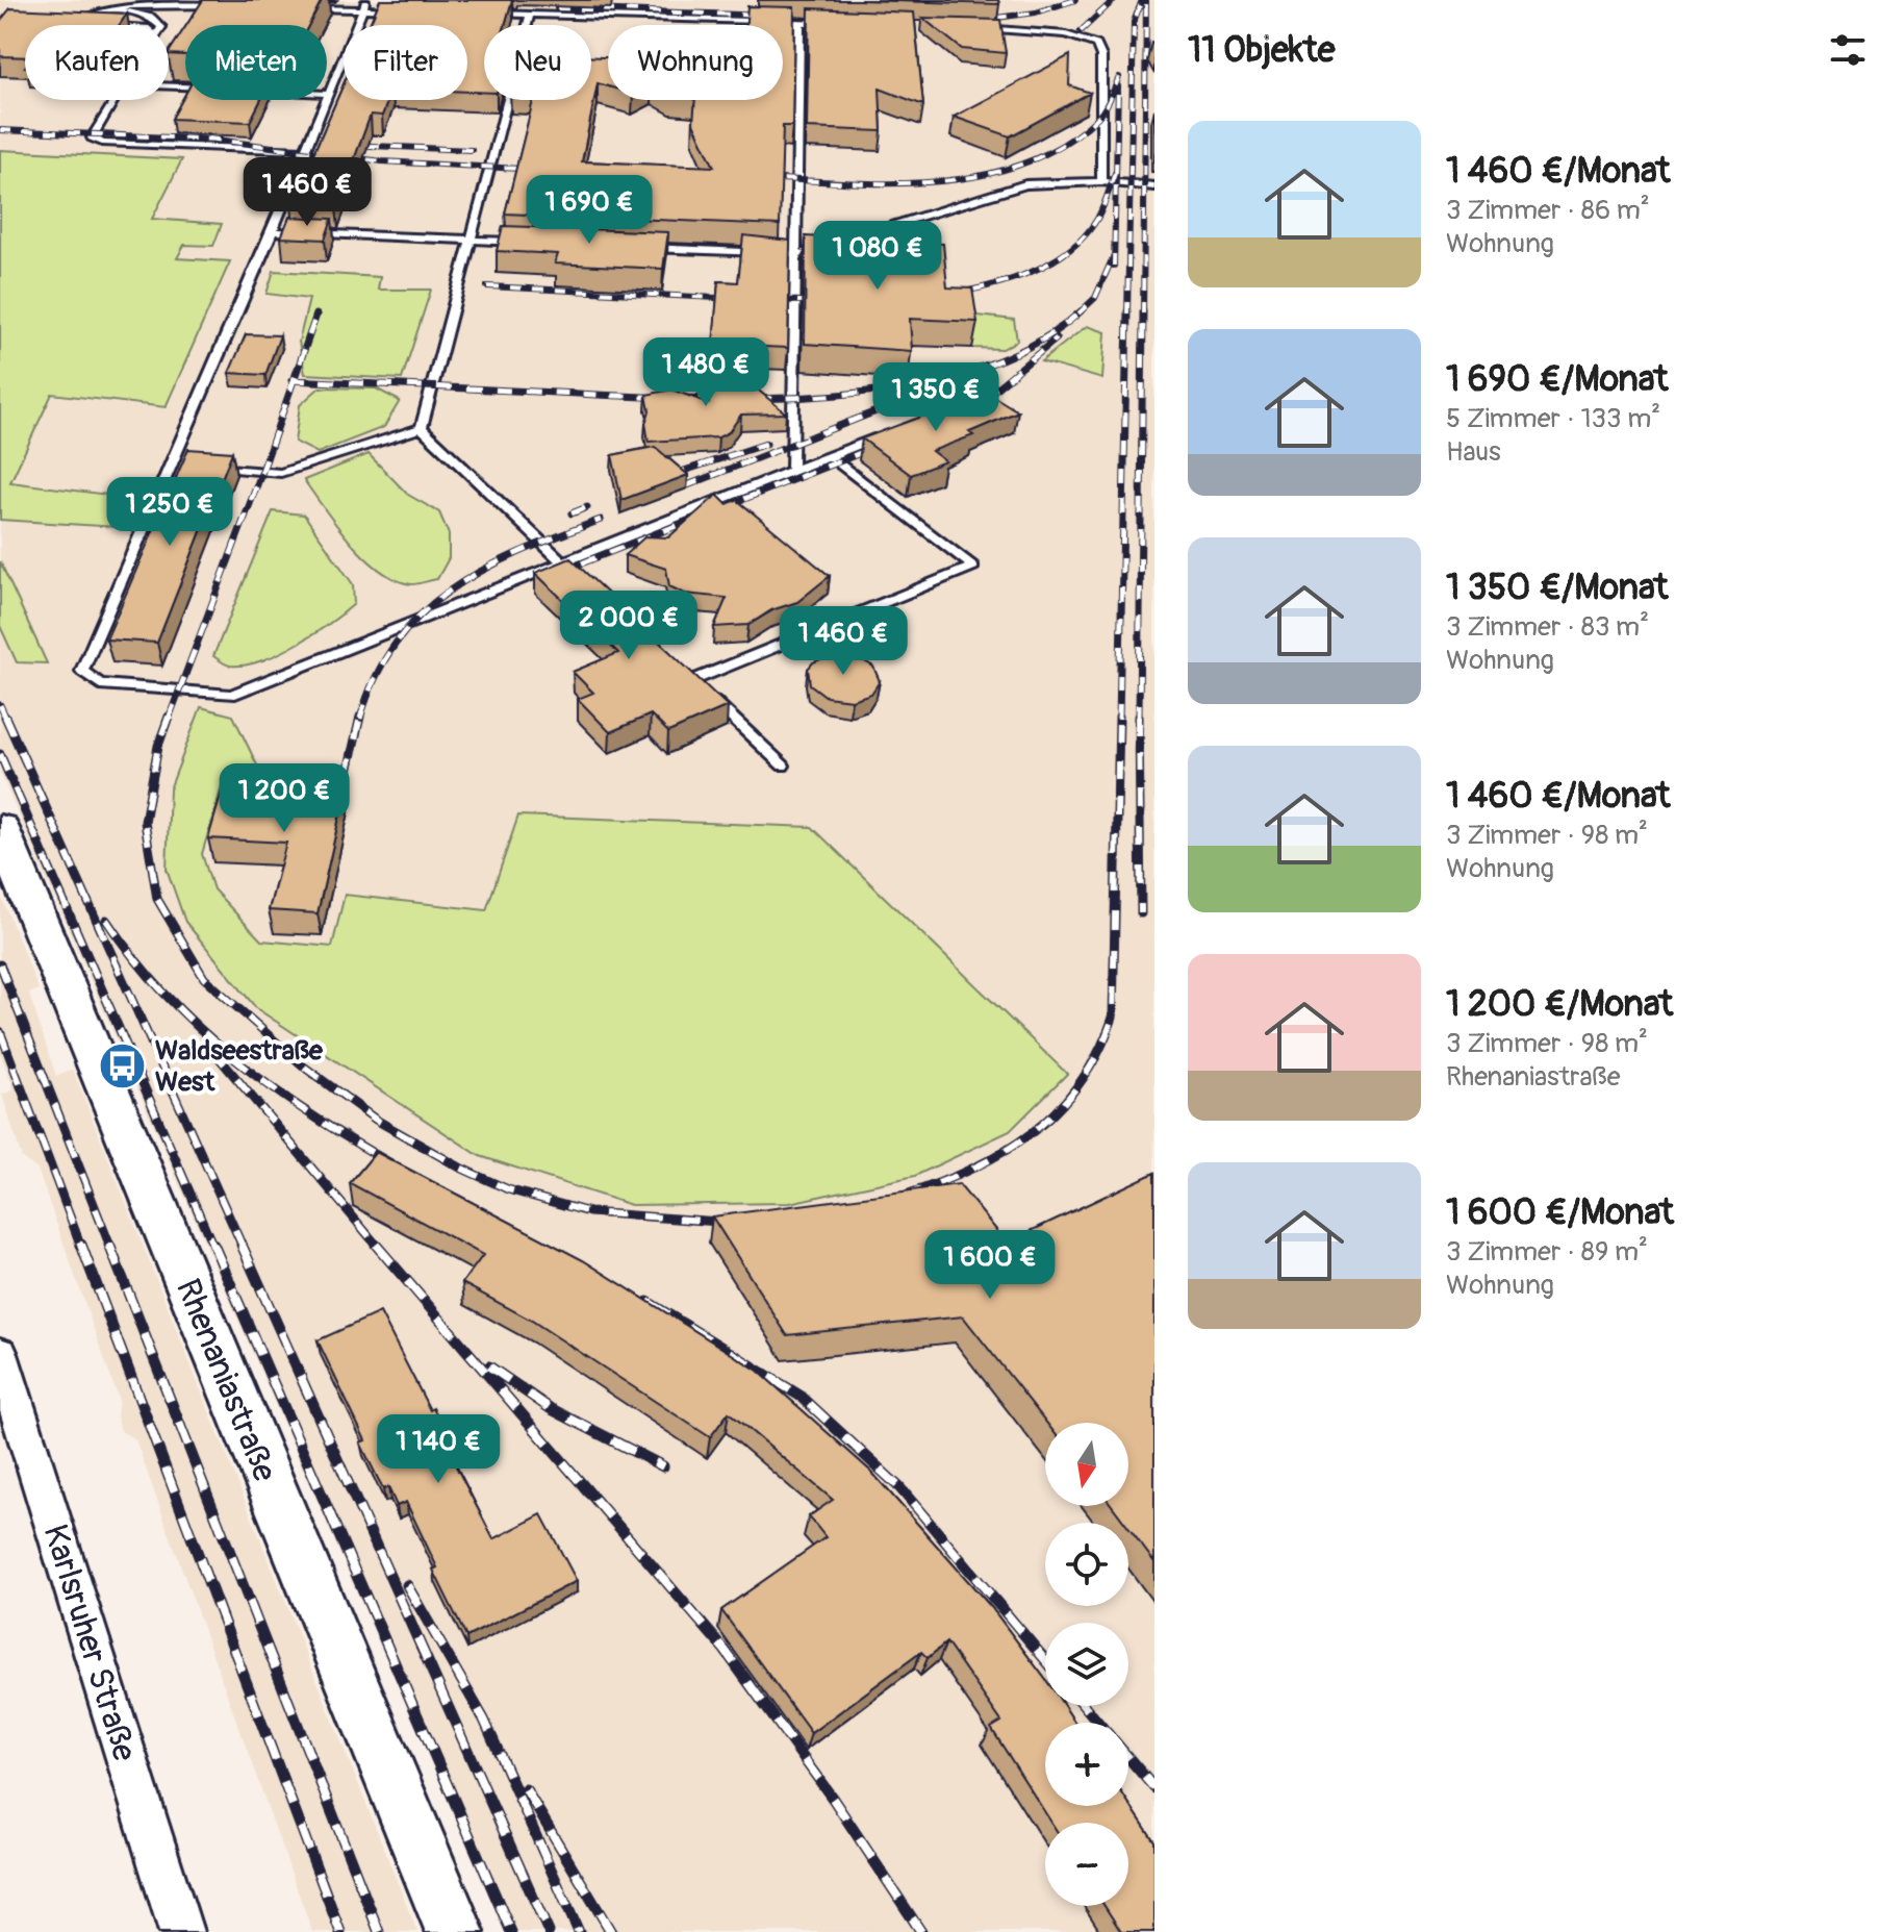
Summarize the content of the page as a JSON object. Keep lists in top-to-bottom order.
{
  "streets": {
    "street": ["Rhenaniastraße", "Karlsruher Straße"]
  },
  "places": {
    "bus stop": ["Waldseestraße West"]
  },
  "north": "bottom",
  "page": {
    "heading": "11 Objekte",
    "chip": [
      "Kaufen",
      "Mieten",
      "Filter",
      "Neu",
      "Wohnung"
    ],
    "list": [
      {
        "name": "1 460 €/Monat",
        "note": "3 Zimmer · 86 m² · Wohnung"
      },
      {
        "name": "1 690 €/Monat",
        "note": "5 Zimmer · 133 m² · Haus"
      },
      {
        "name": "1 350 €/Monat",
        "note": "3 Zimmer · 83 m² · Wohnung"
      },
      {
        "name": "1 460 €/Monat",
        "note": "3 Zimmer · 98 m² · Wohnung"
      },
      {
        "name": "1 200 €/Monat",
        "note": "3 Zimmer · 98 m² · Rhenaniastraße"
      },
      {
        "name": "1 600 €/Monat",
        "note": "3 Zimmer · 89 m² · Wohnung"
      }
    ],
    "price": [
      "1 460 €",
      "1 690 €",
      "1 080 €",
      "1 480 €",
      "1 350 €",
      "1 250 €",
      "2 000 €",
      "1 460 €",
      "1 200 €",
      "1 600 €",
      "1 140 €"
    ],
    "map_buttons": ["+", "−"]
  }
}
